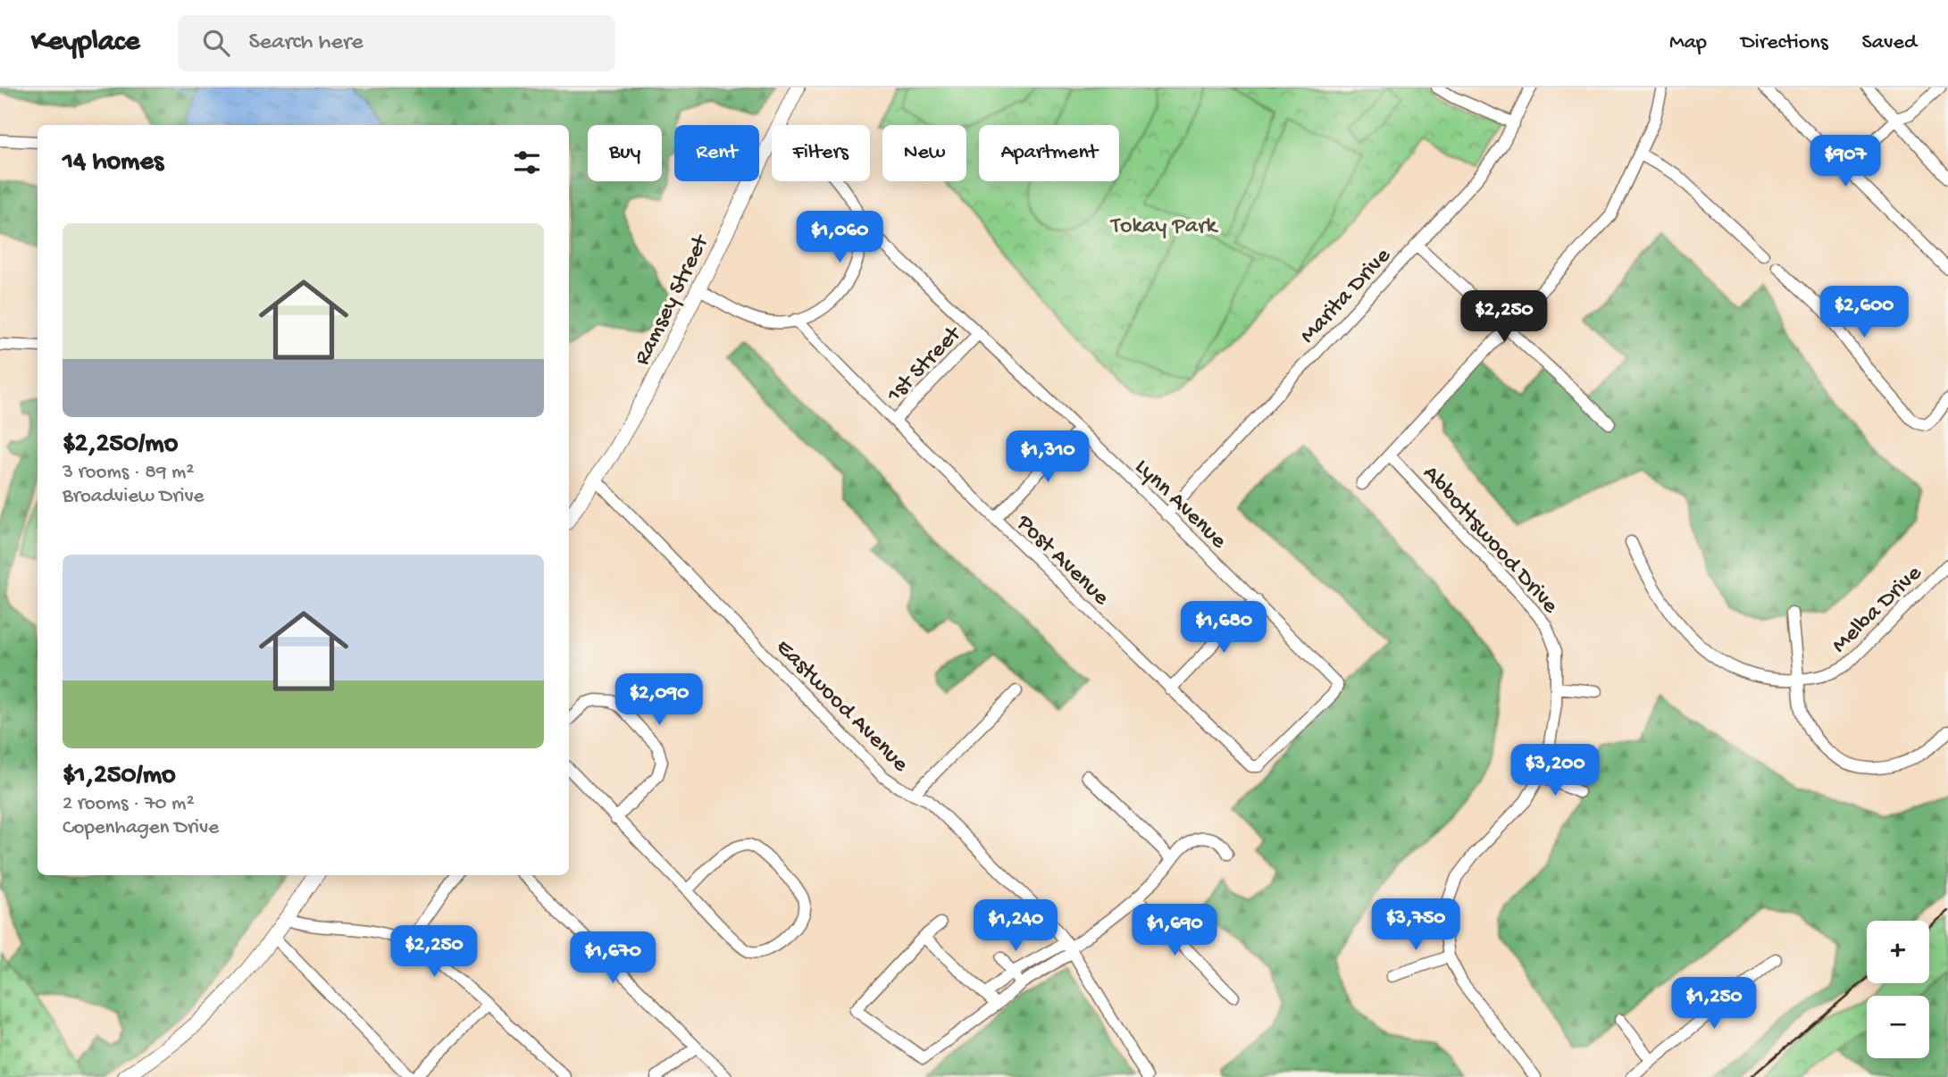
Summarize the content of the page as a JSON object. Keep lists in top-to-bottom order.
{
  "streets": {
    "main road": ["Ramsey Street"],
    "street": [
      "Marita Drive",
      "1st Street",
      "Lynn Avenue",
      "Abbottswood Drive",
      "Post Avenue",
      "Melba Drive",
      "Eastwood Avenue"
    ]
  },
  "crossings": [
    ["Marita Drive", "Lynn Avenue"],
    ["Ramsey Street", "Eastwood Avenue"],
    ["1st Street", "Lynn Avenue"],
    ["1st Street", "Post Avenue"],
    ["Lynn Avenue", "Post Avenue"]
  ],
  "parks": ["Tokay Park"],
  "page": {
    "header": "Keyplace",
    "search": "Search here",
    "nav": ["Map", "Directions", "Saved"],
    "chip": [
      "Buy",
      "Rent",
      "Filters",
      "New",
      "Apartment"
    ],
    "heading": "14 homes",
    "price": [
      "$907",
      "$1,060",
      "$2,600",
      "$2,250",
      "$1,310",
      "$1,680",
      "$2,090",
      "$3,200",
      "$3,750",
      "$1,240",
      "$1,690",
      "$2,250",
      "$1,670",
      "$1,250"
    ],
    "list": [
      {
        "name": "$2,250/mo",
        "note": "3 rooms · 89 m² · Broadview Drive"
      },
      {
        "name": "$1,250/mo",
        "note": "2 rooms · 70 m² · Copenhagen Drive"
      }
    ],
    "map_buttons": ["+", "−"]
  }
}
